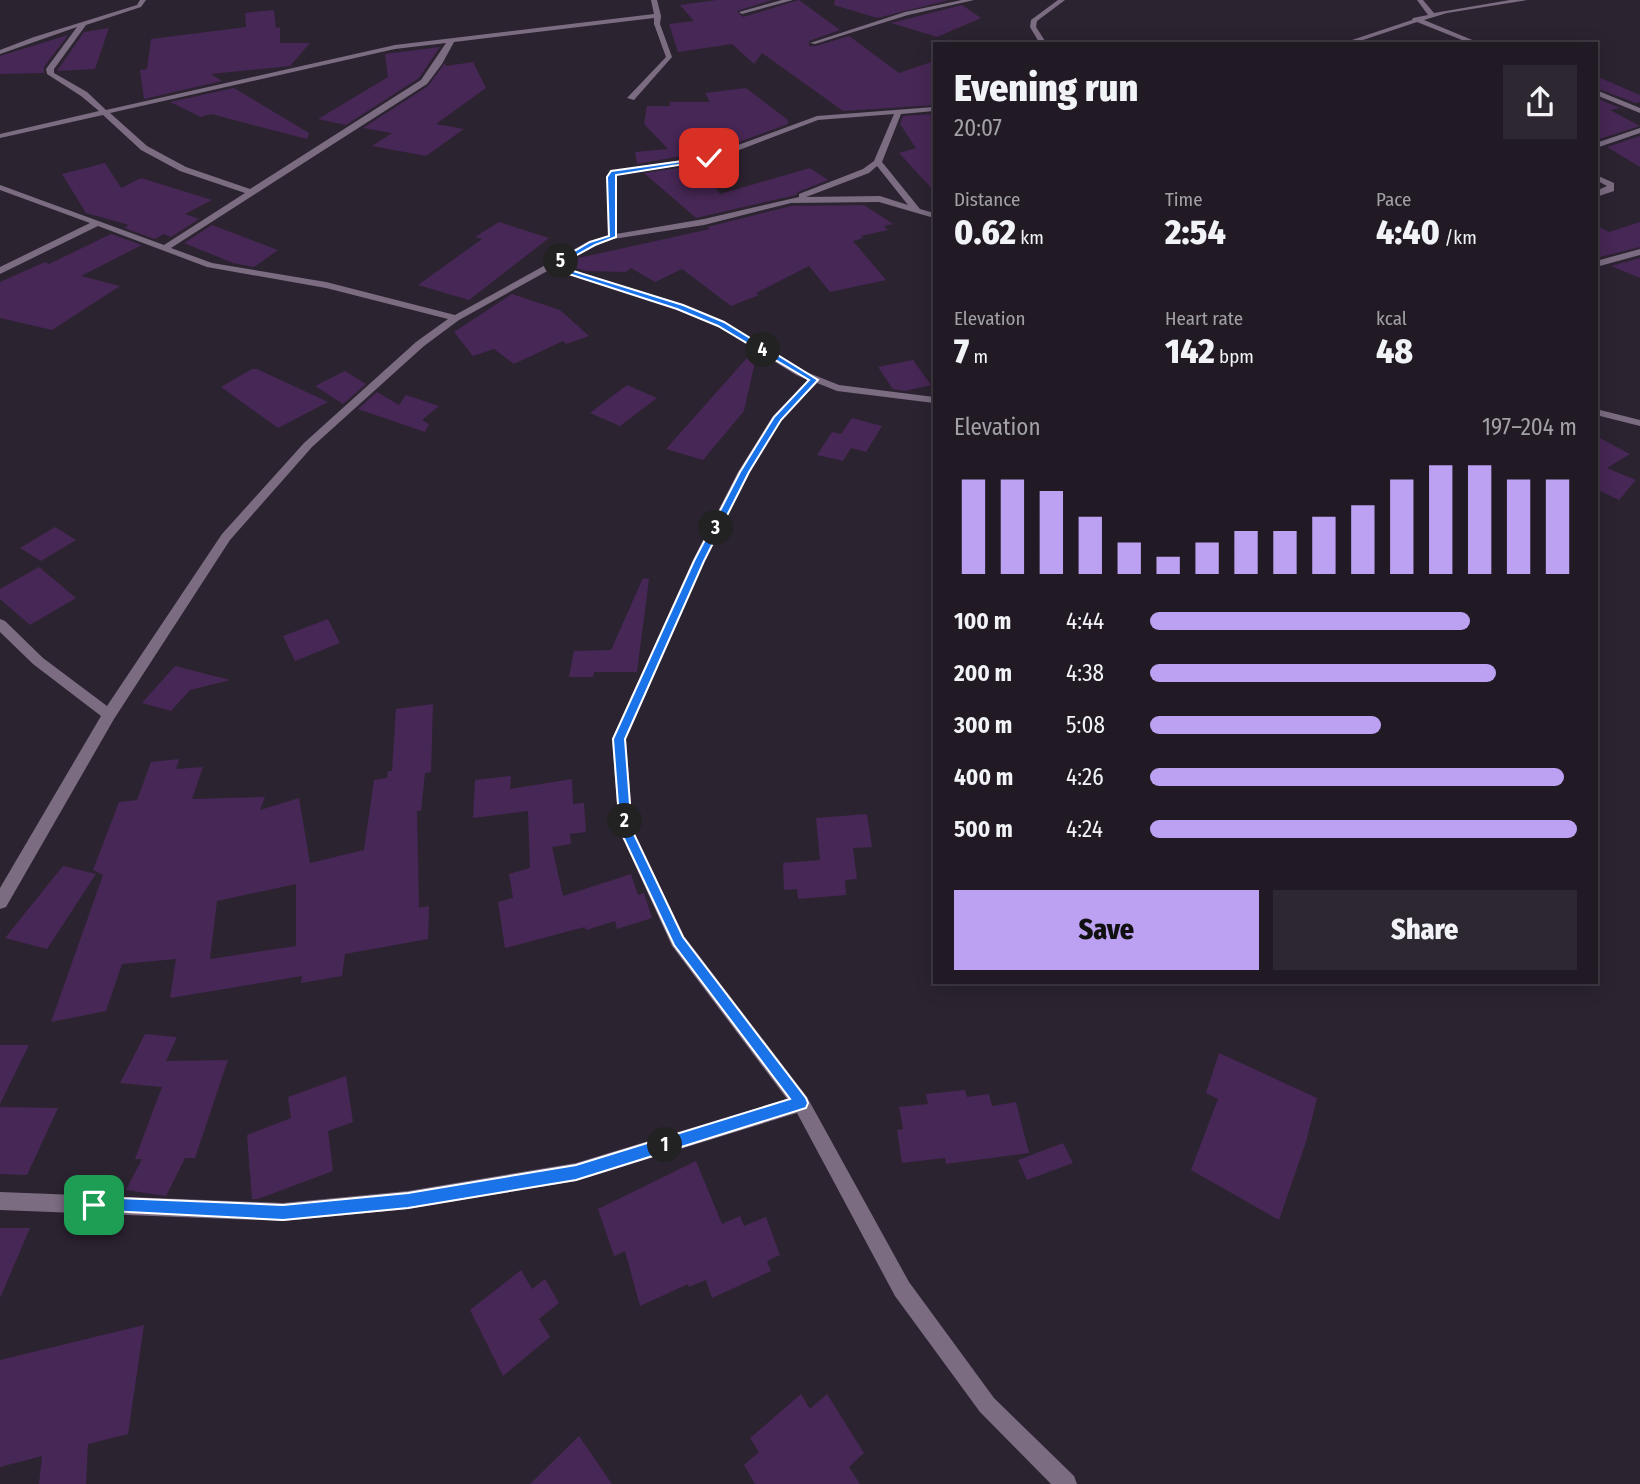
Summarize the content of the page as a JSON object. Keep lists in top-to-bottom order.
{
  "page": {
    "heading": ["Evening run", "20:07"],
    "stats": [
      ["Distance", "0.62 km"],
      ["Time", "2:54"],
      ["Pace", "4:40 /km"],
      ["Elevation", "7 m"],
      ["Heart rate", "142 bpm"],
      ["kcal", "48"]
    ],
    "pins": [
      "5",
      "4",
      "3",
      "2",
      "1"
    ],
    "chart": ["Elevation", "197–204 m"],
    "list": [
      {
        "name": "100 m",
        "note": "4:44"
      },
      {
        "name": "200 m",
        "note": "4:38"
      },
      {
        "name": "300 m",
        "note": "5:08"
      },
      {
        "name": "400 m",
        "note": "4:26"
      },
      {
        "name": "500 m",
        "note": "4:24"
      }
    ],
    "buttons": ["Save", "Share"]
  }
}
